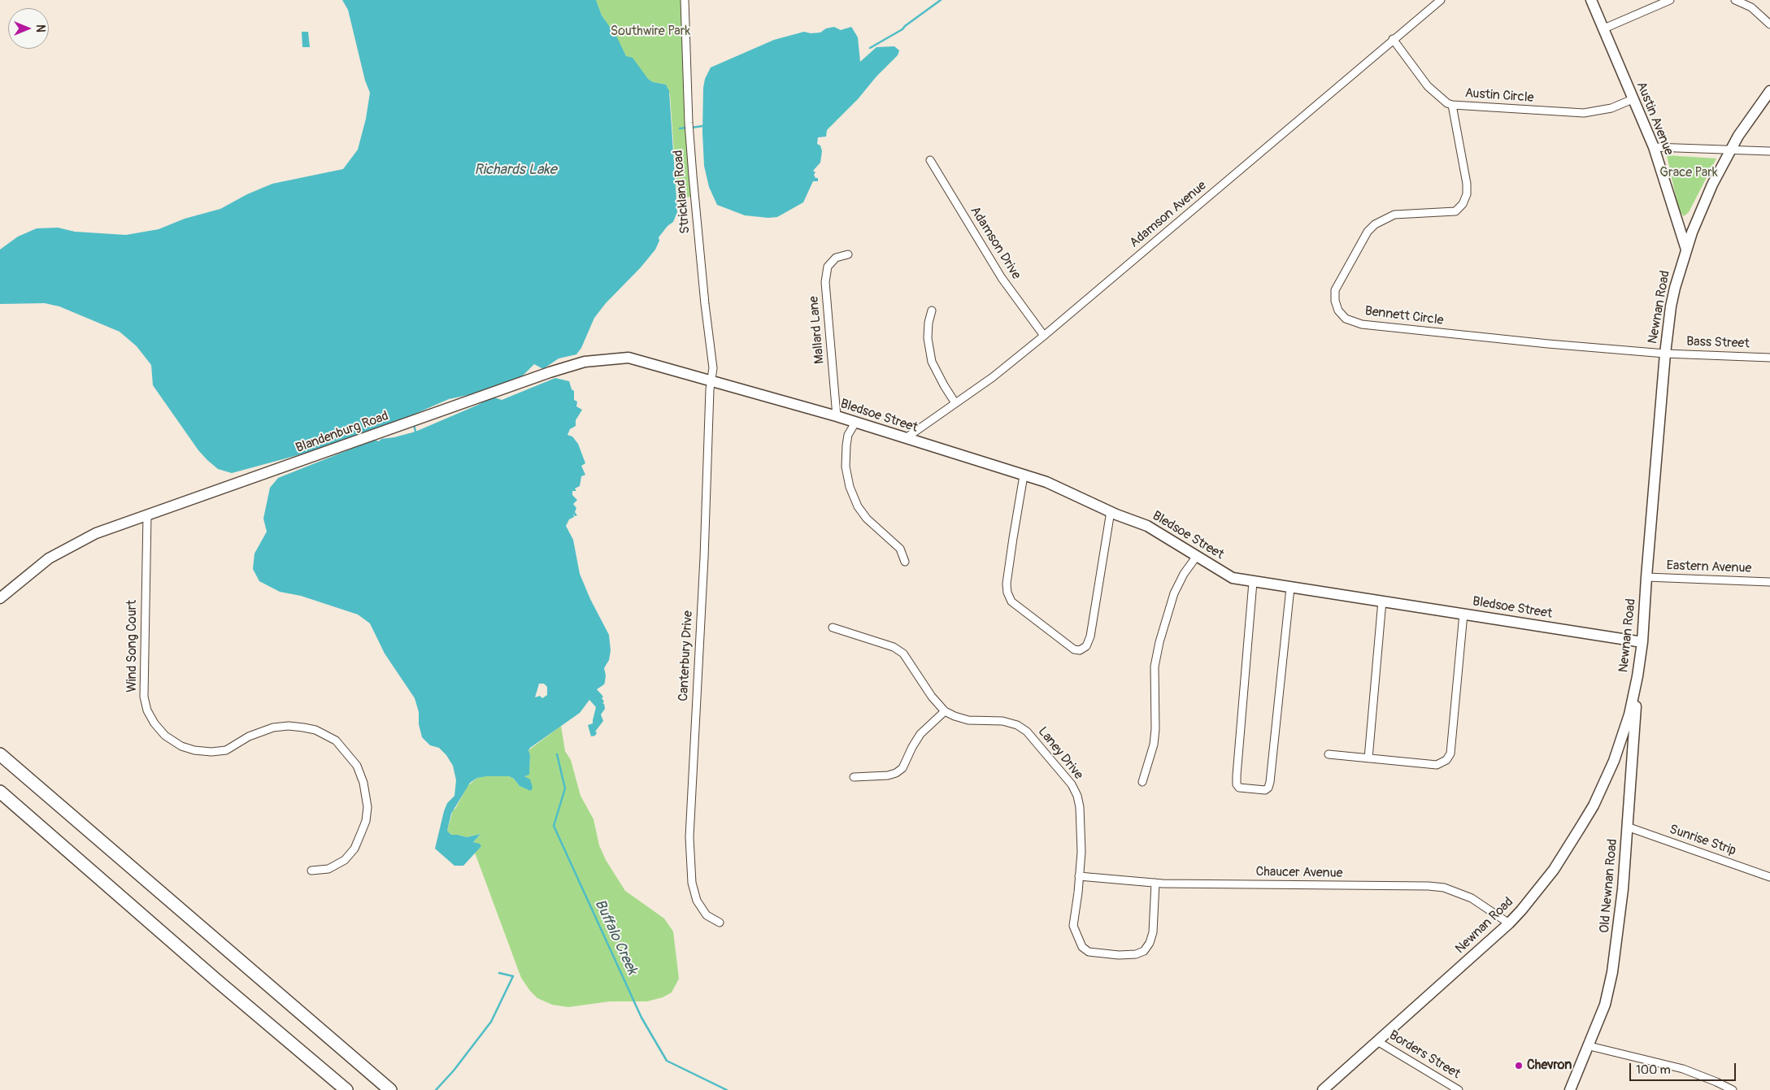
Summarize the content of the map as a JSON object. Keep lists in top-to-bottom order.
{
  "streets": {
    "street": [
      "Austin Circle",
      "Austin Avenue",
      "Strickland Road",
      "Adamson Avenue",
      "Adamson Drive",
      "Newnan Road",
      "Bennett Circle",
      "Mallard Lane",
      "Bass Street",
      "Bledsoe Street",
      "Blandenburg Road",
      "Eastern Avenue",
      "Wind Song Court",
      "Canterbury Drive",
      "Laney Drive",
      "Sunrise Strip",
      "Chaucer Avenue",
      "Old Newnan Road",
      "Borders Street"
    ]
  },
  "crossings": [
    ["Austin Circle", "Austin Avenue"],
    ["Austin Circle", "Adamson Avenue"],
    ["Austin Circle", "Bennett Circle"],
    ["Austin Avenue", "Newnan Road"],
    ["Strickland Road", "Bledsoe Street"],
    ["Strickland Road", "Blandenburg Road"],
    ["Strickland Road", "Canterbury Drive"],
    ["Adamson Avenue", "Adamson Drive"],
    ["Adamson Avenue", "Bledsoe Street"],
    ["Newnan Road", "Bennett Circle"],
    ["Newnan Road", "Bass Street"],
    ["Newnan Road", "Bledsoe Street"],
    ["Newnan Road", "Eastern Avenue"],
    ["Newnan Road", "Chaucer Avenue"],
    ["Newnan Road", "Old Newnan Road"],
    ["Newnan Road", "Borders Street"],
    ["Bennett Circle", "Bass Street"],
    ["Mallard Lane", "Bledsoe Street"],
    ["Bledsoe Street", "Blandenburg Road"],
    ["Bledsoe Street", "Canterbury Drive"],
    ["Blandenburg Road", "Wind Song Court"],
    ["Blandenburg Road", "Canterbury Drive"],
    ["Laney Drive", "Chaucer Avenue"],
    ["Sunrise Strip", "Old Newnan Road"]
  ],
  "water": ["Richards Lake", "Buffalo Creek"],
  "parks": ["Southwire Park", "Grace Park"],
  "places": ["Chevron"],
  "scale_bar": "100 m",
  "north": "right"
}
